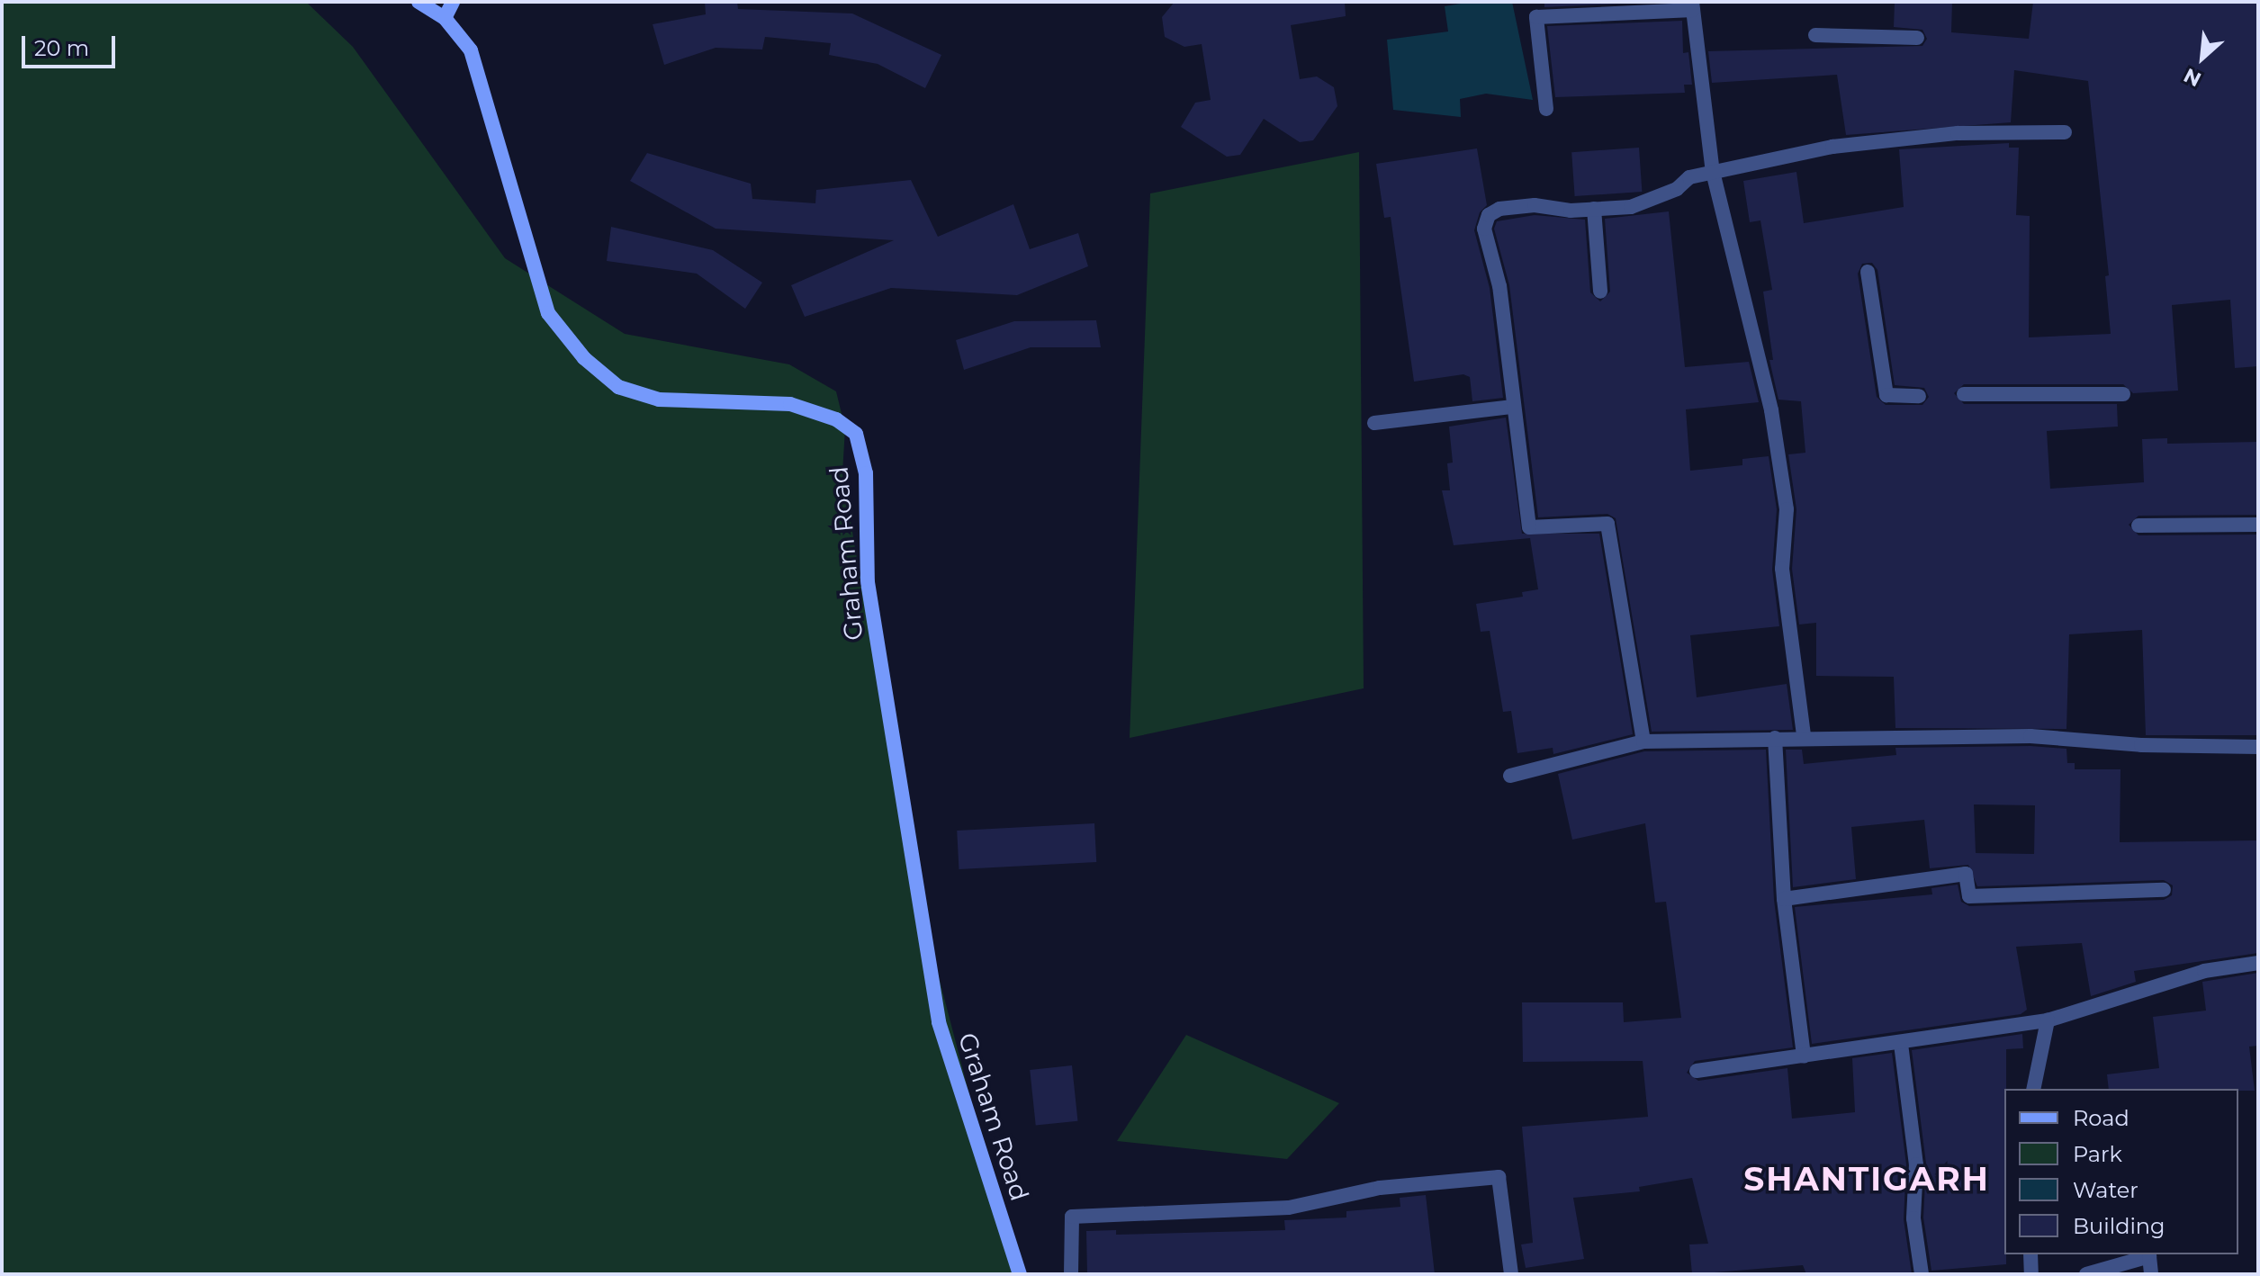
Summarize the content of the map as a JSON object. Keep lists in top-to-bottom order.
{
  "streets": {
    "street": ["Graham Road"]
  },
  "districts": ["SHANTIGARH"],
  "legend": [
    "Road",
    "Park",
    "Water",
    "Building"
  ],
  "scale_bar": "20 m",
  "north": "bottom left"
}
